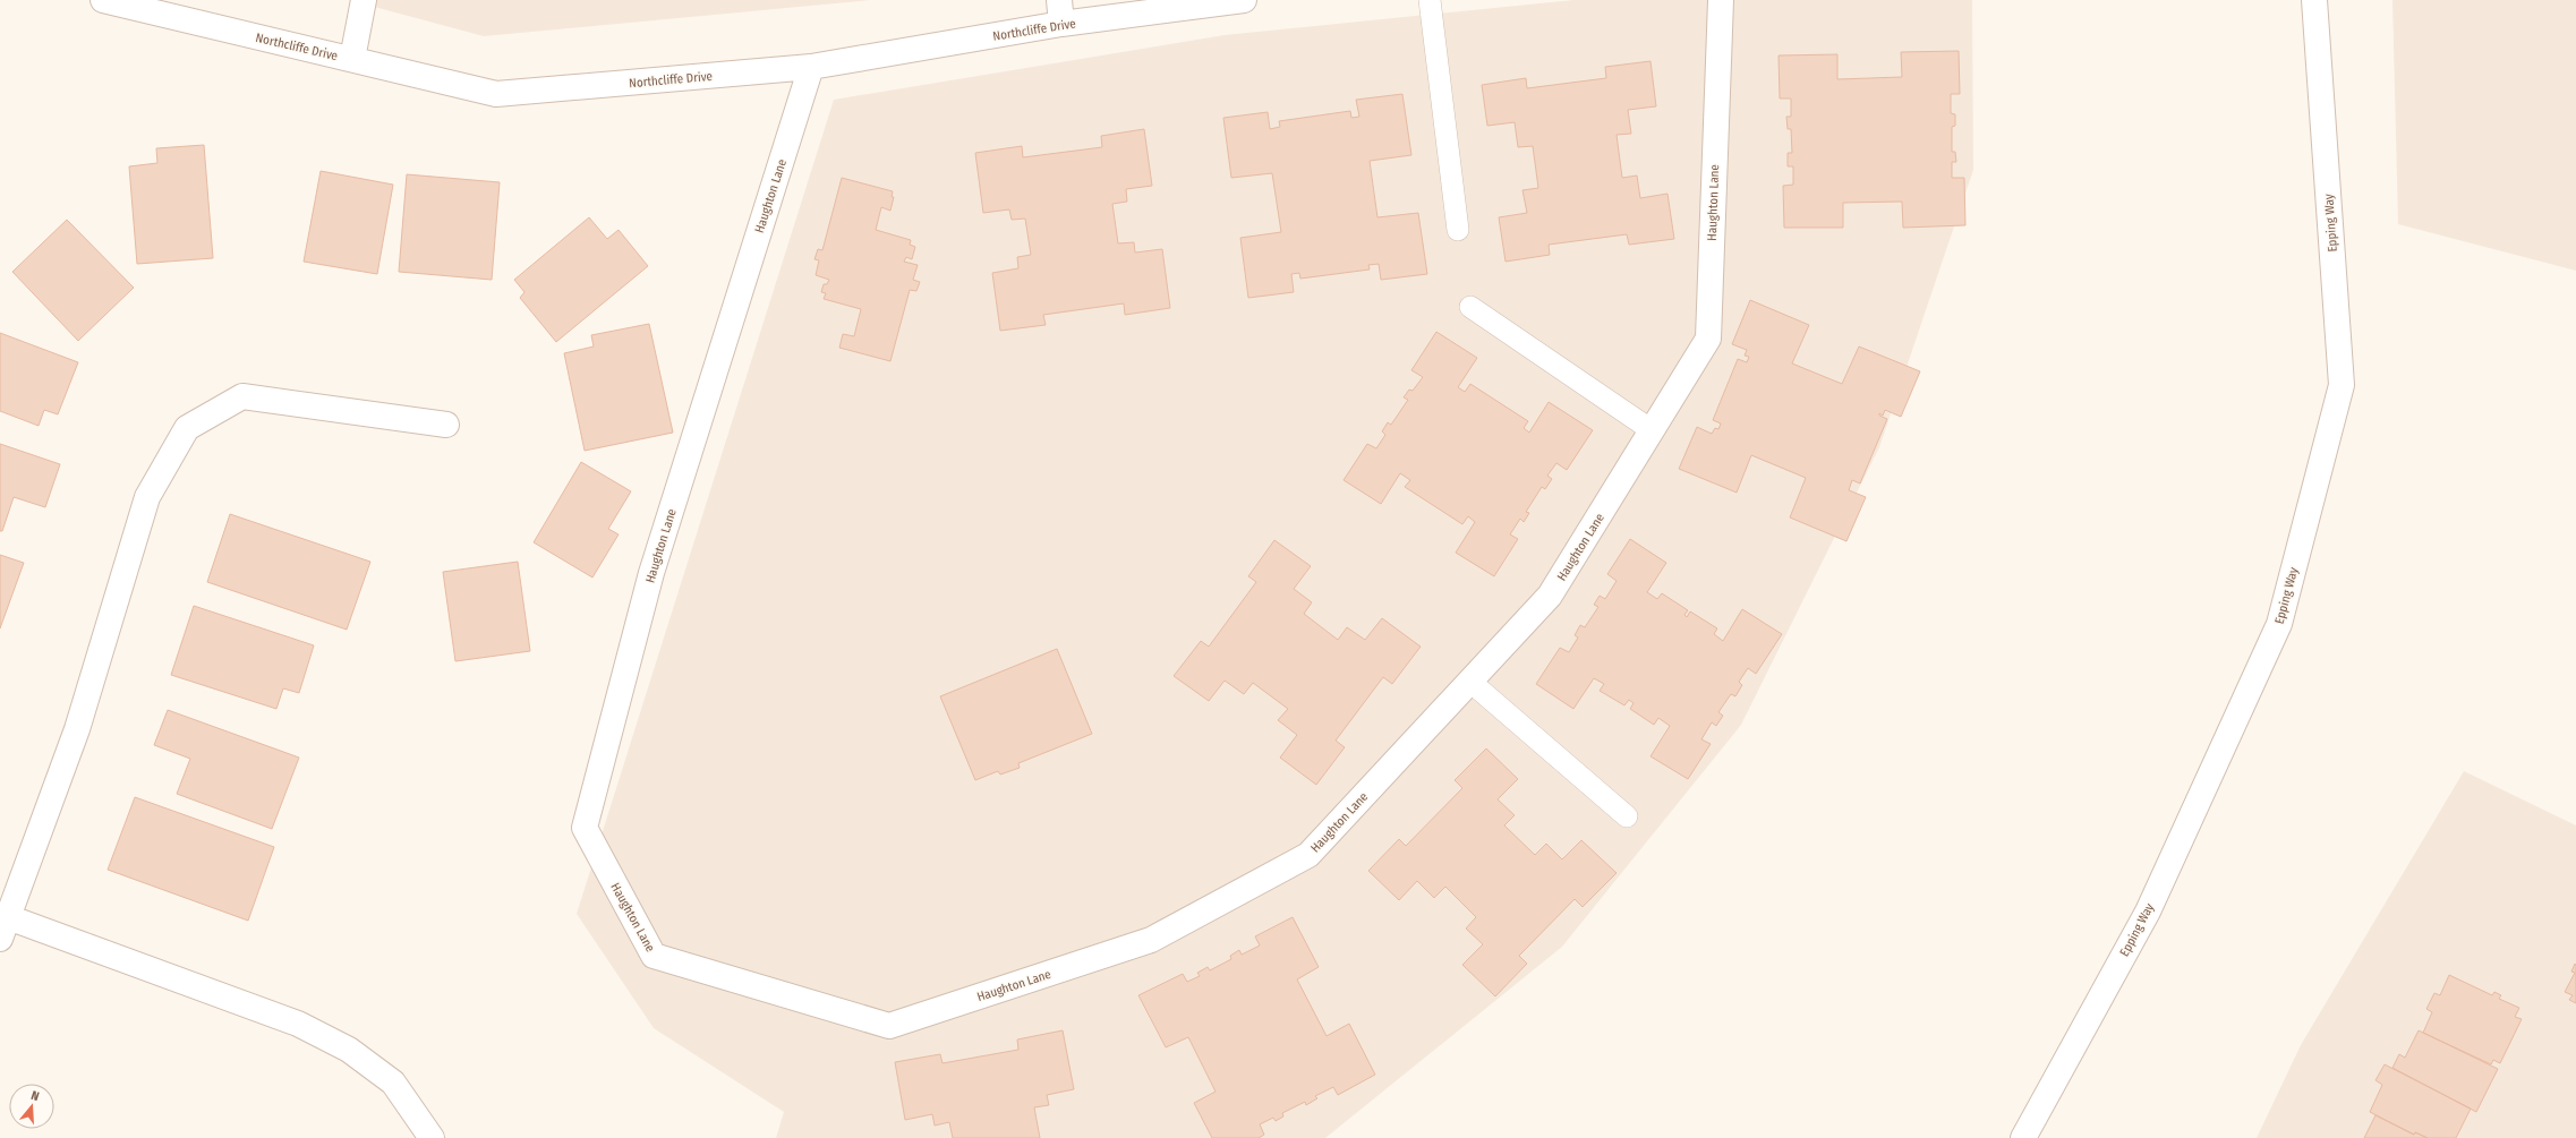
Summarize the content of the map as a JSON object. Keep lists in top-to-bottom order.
{
  "streets": {
    "street": ["Northcliffe Drive", "Haughton Lane", "Epping Way"]
  },
  "crossings": [
    ["Northcliffe Drive", "Haughton Lane"]
  ],
  "north": "top"
}
